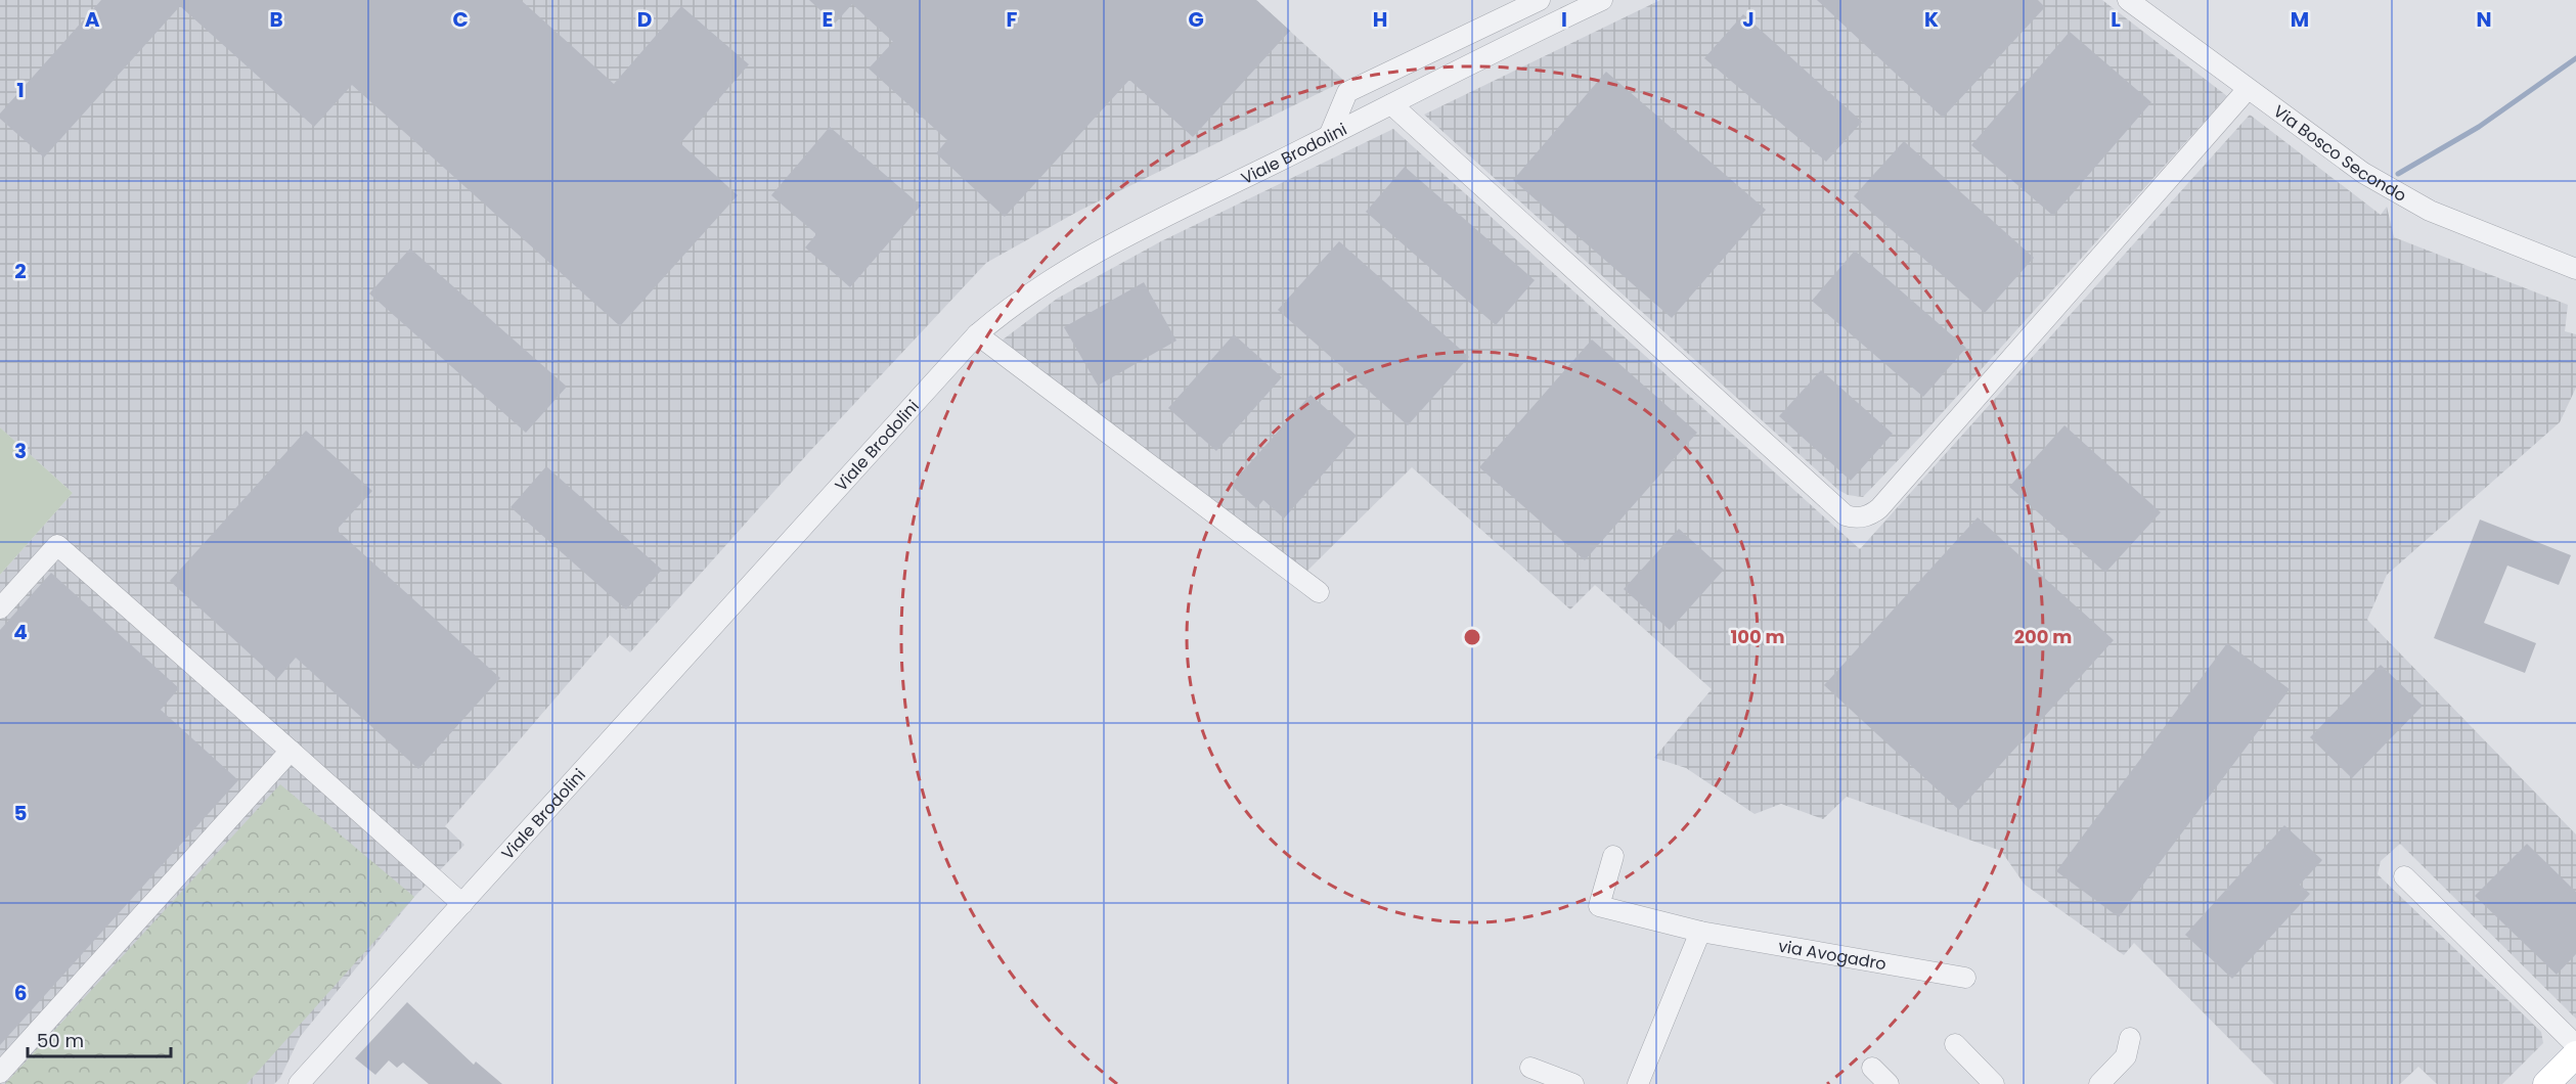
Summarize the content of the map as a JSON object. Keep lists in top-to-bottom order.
{
  "streets": {
    "street": ["Viale Brodolini", "Via Bosco Secondo", "via Avogadro"]
  },
  "scale_bar": "50 m",
  "grid": {
    "columns": [
      "A",
      "B",
      "C",
      "D",
      "E",
      "F",
      "G",
      "H",
      "I",
      "J",
      "K",
      "L",
      "M",
      "N"
    ],
    "rows": [
      "1",
      "2",
      "3",
      "4",
      "5",
      "6"
    ]
  },
  "rings": ["100 m", "200 m"]
}
